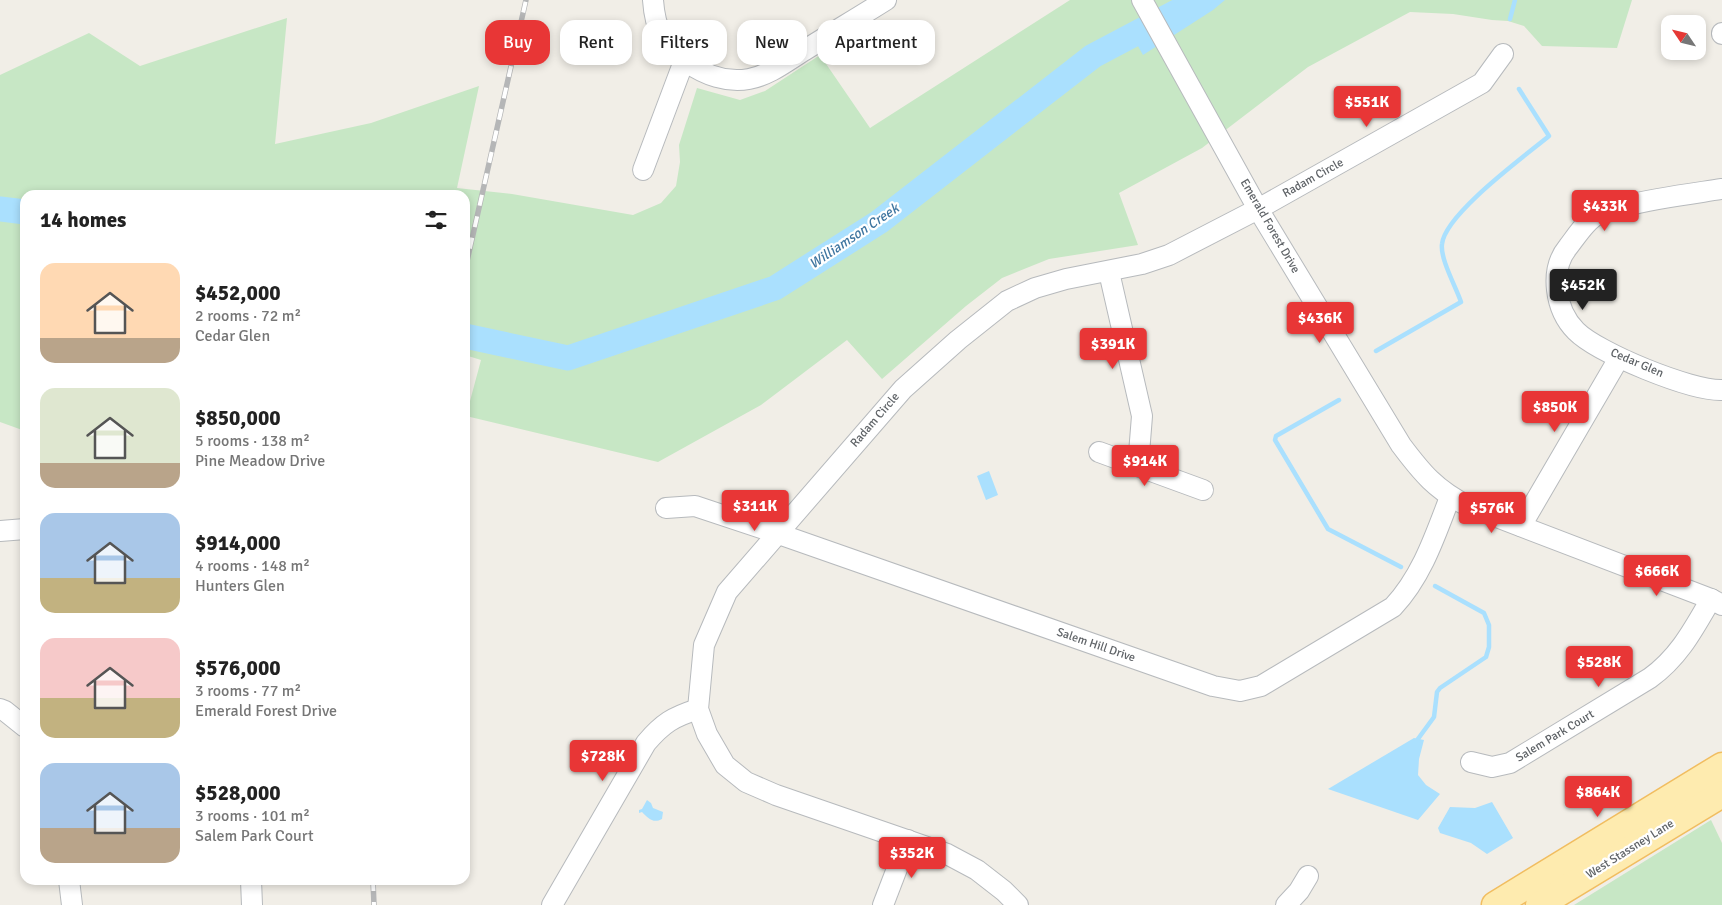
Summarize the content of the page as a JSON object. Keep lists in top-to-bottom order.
{
  "streets": {
    "main road": ["West Stassney Lane"],
    "street": [
      "Radam Circle",
      "Emerald Forest Drive",
      "Cedar Glen",
      "Salem Hill Drive",
      "Salem Park Court"
    ]
  },
  "crossings": [
    ["Radam Circle", "Emerald Forest Drive"],
    ["Radam Circle", "Salem Hill Drive"],
    ["Emerald Forest Drive", "Salem Hill Drive"],
    ["Emerald Forest Drive", "Salem Park Court"]
  ],
  "water": ["Williamson Creek"],
  "north": "top left",
  "page": {
    "chip": [
      "Buy",
      "Rent",
      "Filters",
      "New",
      "Apartment"
    ],
    "price": [
      "$551K",
      "$433K",
      "$452K",
      "$436K",
      "$391K",
      "$850K",
      "$914K",
      "$311K",
      "$576K",
      "$666K",
      "$528K",
      "$728K",
      "$864K",
      "$352K"
    ],
    "heading": "14 homes",
    "list": [
      {
        "name": "$452,000",
        "note": "2 rooms · 72 m² · Cedar Glen"
      },
      {
        "name": "$850,000",
        "note": "5 rooms · 138 m² · Pine Meadow Drive"
      },
      {
        "name": "$914,000",
        "note": "4 rooms · 148 m² · Hunters Glen"
      },
      {
        "name": "$576,000",
        "note": "3 rooms · 77 m² · Emerald Forest Drive"
      },
      {
        "name": "$528,000",
        "note": "3 rooms · 101 m² · Salem Park Court"
      }
    ]
  }
}
